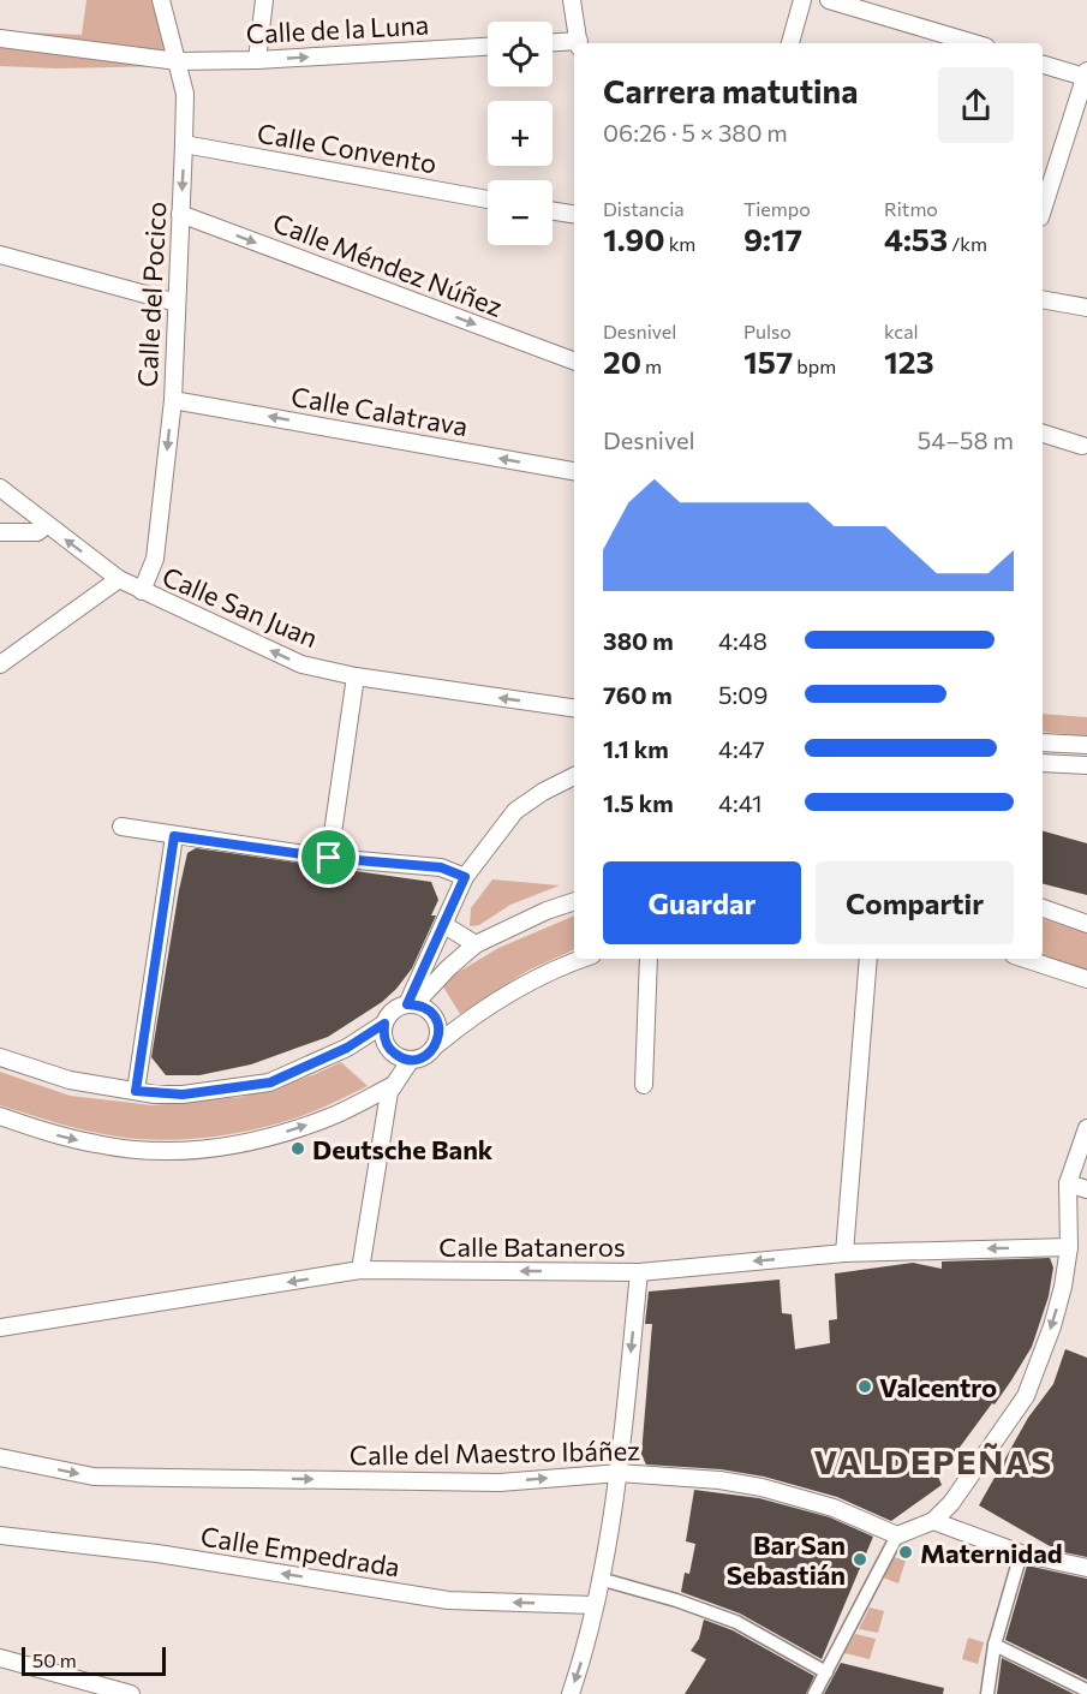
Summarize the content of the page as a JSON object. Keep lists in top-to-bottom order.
{
  "streets": {
    "street": [
      "Calle de la Luna",
      "Calle Convento",
      "Calle Méndez Núñez",
      "Calle del Pocico",
      "Calle Calatrava",
      "Calle San Juan",
      "Calle Bataneros",
      "Calle del Maestro Ibáñez",
      "Calle Empedrada"
    ]
  },
  "crossings": [
    ["Calle de la Luna", "Calle del Pocico"],
    ["Calle Convento", "Calle del Pocico"],
    ["Calle Méndez Núñez", "Calle del Pocico"],
    ["Calle del Pocico", "Calle Calatrava"],
    ["Calle del Pocico", "Calle San Juan"]
  ],
  "one_way": [
    "Calle de la Luna",
    "Calle Méndez Núñez",
    "Calle del Pocico",
    "Calle Calatrava",
    "Calle San Juan",
    "Calle Bataneros",
    "Calle del Maestro Ibáñez",
    "Calle Empedrada"
  ],
  "districts": ["VALDEPEÑAS"],
  "places": [
    "Deutsche Bank",
    "Valcentro",
    "Maternidad",
    "Bar San Sebastián"
  ],
  "scale_bar": "50 m",
  "page": {
    "map_buttons": ["+", "−"],
    "heading": ["Carrera matutina", "06:26 · 5 × 380 m"],
    "stats": [
      ["Distancia", "1.90 km"],
      ["Tiempo", "9:17"],
      ["Ritmo", "4:53 /km"],
      ["Desnivel", "20 m"],
      ["Pulso", "157 bpm"],
      ["kcal", "123"]
    ],
    "chart": ["Desnivel", "54–58 m"],
    "list": [
      {
        "name": "380 m",
        "note": "4:48"
      },
      {
        "name": "760 m",
        "note": "5:09"
      },
      {
        "name": "1.1 km",
        "note": "4:47"
      },
      {
        "name": "1.5 km",
        "note": "4:41"
      }
    ],
    "buttons": ["Guardar", "Compartir"],
    "scale": "50 m"
  }
}
